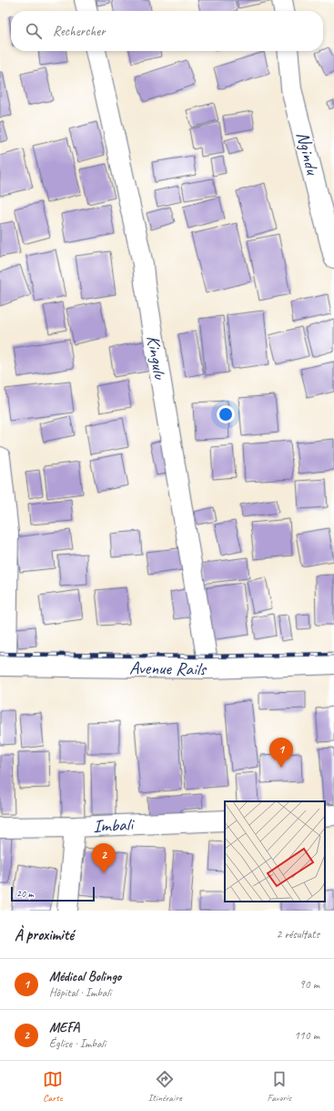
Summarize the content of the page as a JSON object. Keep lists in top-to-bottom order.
{
  "streets": {
    "street": [
      "Ngindu",
      "Kingulu",
      "Avenue Rails",
      "Imbali"
    ]
  },
  "crossings": [
    ["Kingulu", "Avenue Rails"]
  ],
  "scale_bar": "20 m",
  "page": {
    "search": "Rechercher",
    "pins": ["1", "2"],
    "scale": "20 m",
    "heading": ["À proximité", "2 résultats"],
    "list": [
      {
        "mark": "1",
        "name": "Médical Bolingo",
        "note": "Hôpital · Imbali",
        "value": "90 m"
      },
      {
        "mark": "2",
        "name": "MEFA",
        "note": "Église · Imbali",
        "value": "110 m"
      }
    ],
    "nav": ["Carte", "Itinéraire", "Favoris"]
  }
}
